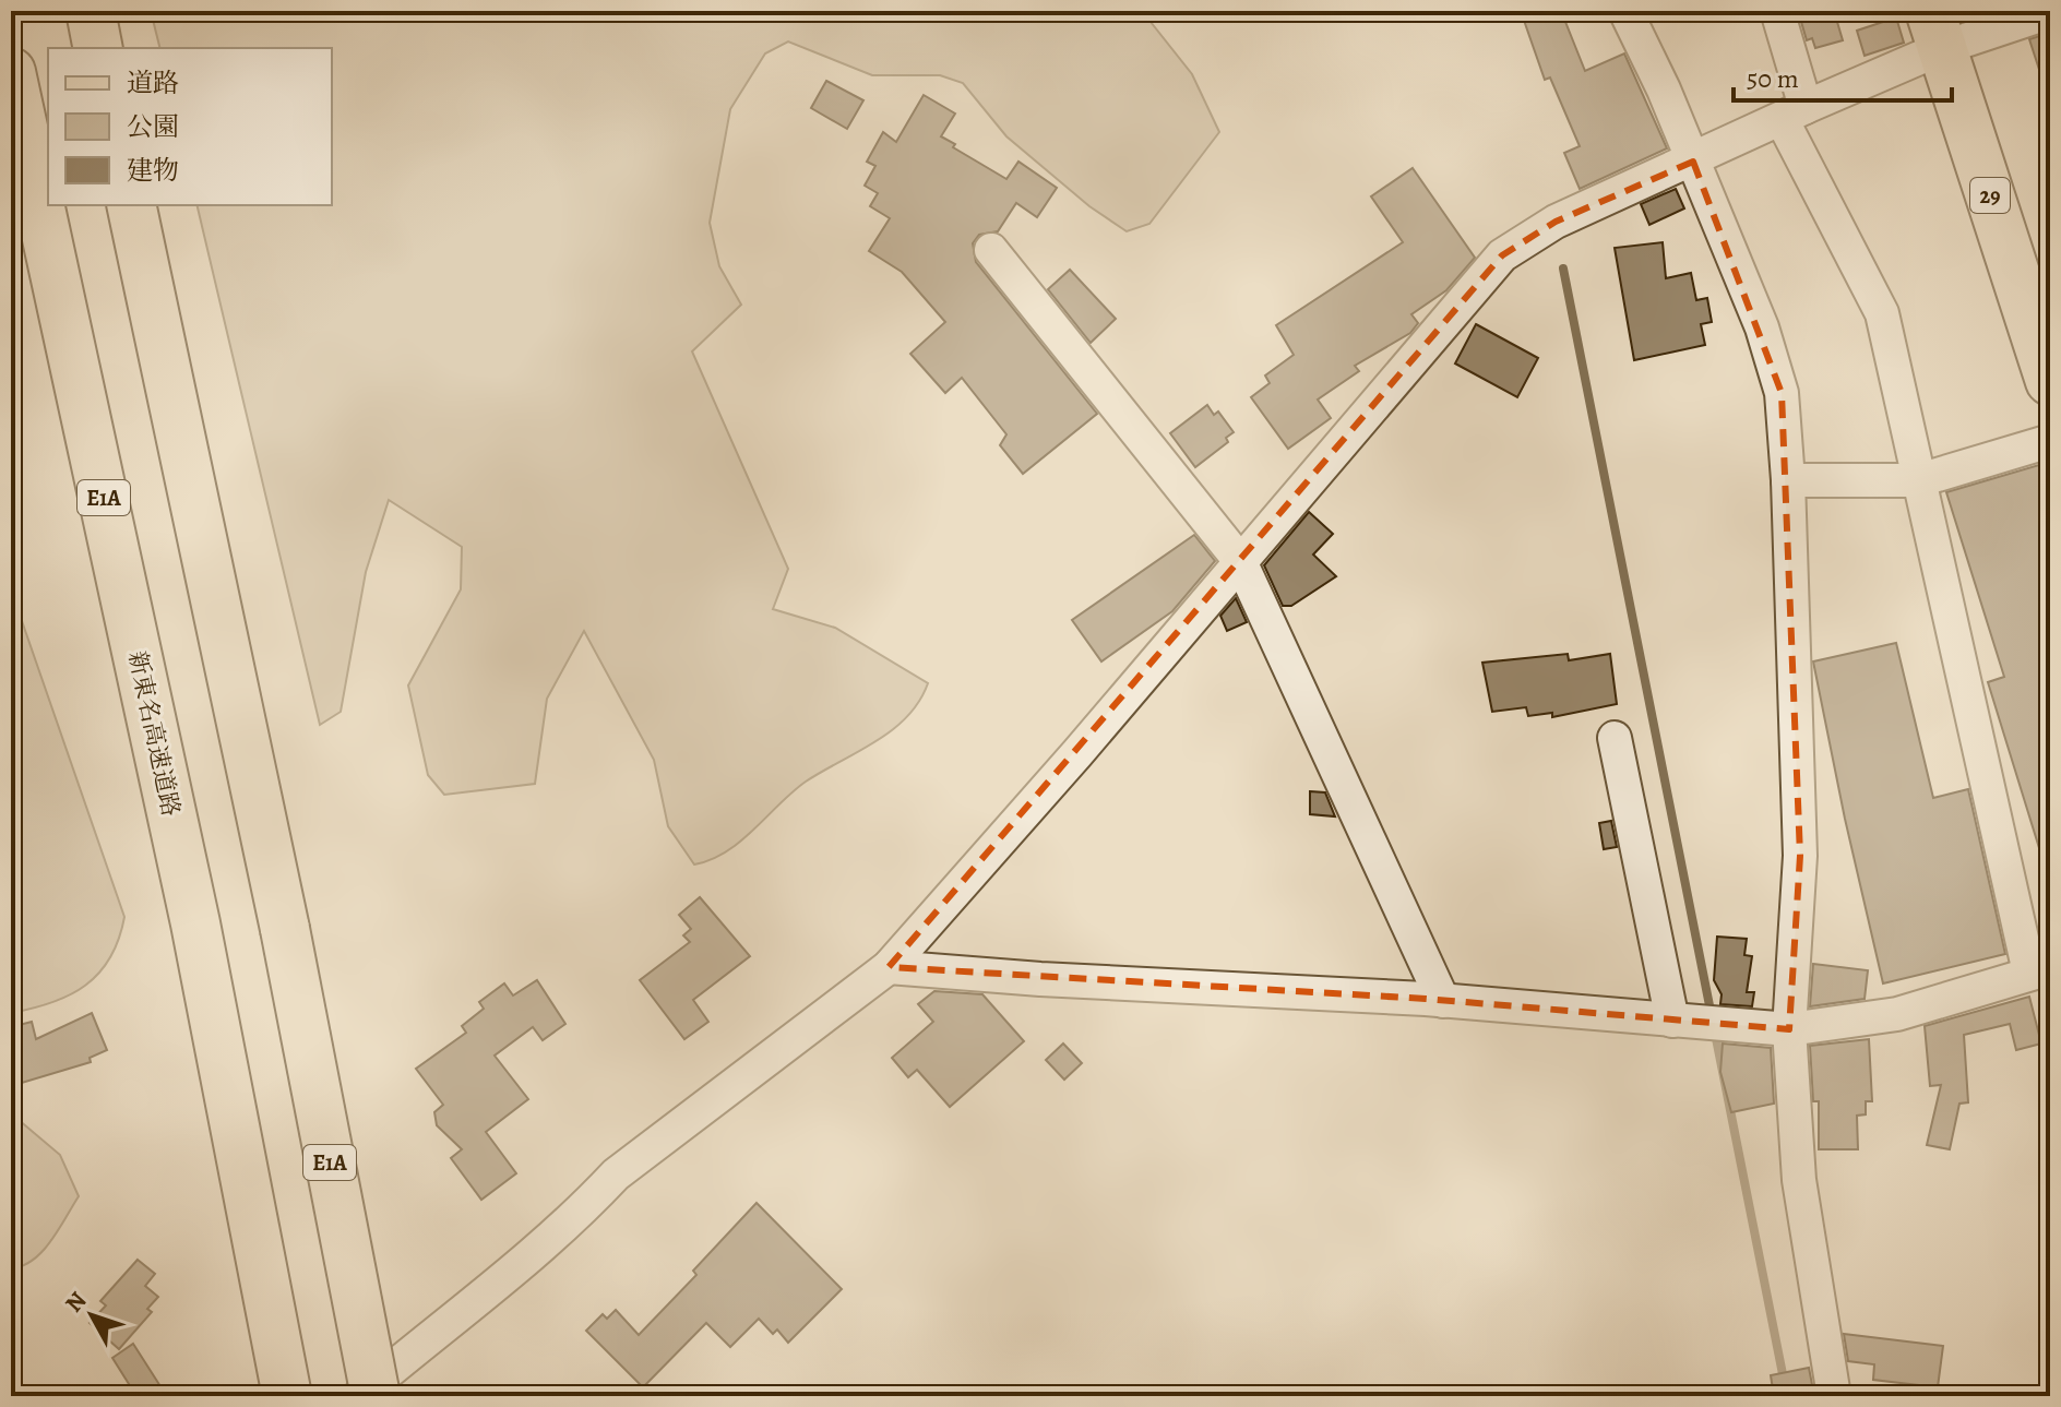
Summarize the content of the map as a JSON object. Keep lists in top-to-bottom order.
{
  "streets": {
    "main road": ["29", "E1A", "新東名高速道路"]
  },
  "legend": ["道路", "公園", "建物"],
  "scale_bar": "50 m",
  "north": "top left"
}
